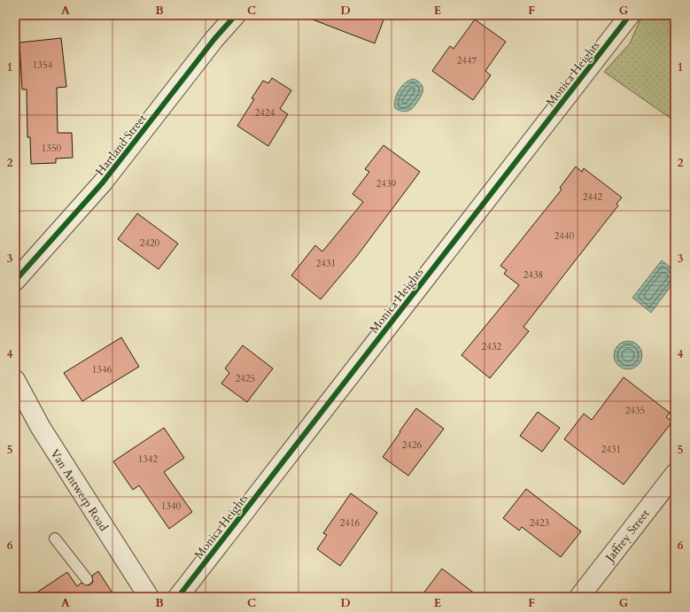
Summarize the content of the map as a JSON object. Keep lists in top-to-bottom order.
{
  "streets": {
    "street": [
      "Monica Heights",
      "Hartland Street",
      "Van Antwerp Road",
      "Jaffrey Street"
    ]
  },
  "house_numbers": [
    "2447",
    "1354",
    "2424",
    "1350",
    "2439",
    "2442",
    "2440",
    "2420",
    "2431",
    "2438",
    "2432",
    "1346",
    "2425",
    "2435",
    "2426",
    "2431",
    "1342",
    "1340",
    "2416",
    "2423"
  ],
  "grid": {
    "columns": [
      "A",
      "B",
      "C",
      "D",
      "E",
      "F",
      "G"
    ],
    "rows": [
      "1",
      "2",
      "3",
      "4",
      "5",
      "6"
    ]
  }
}
